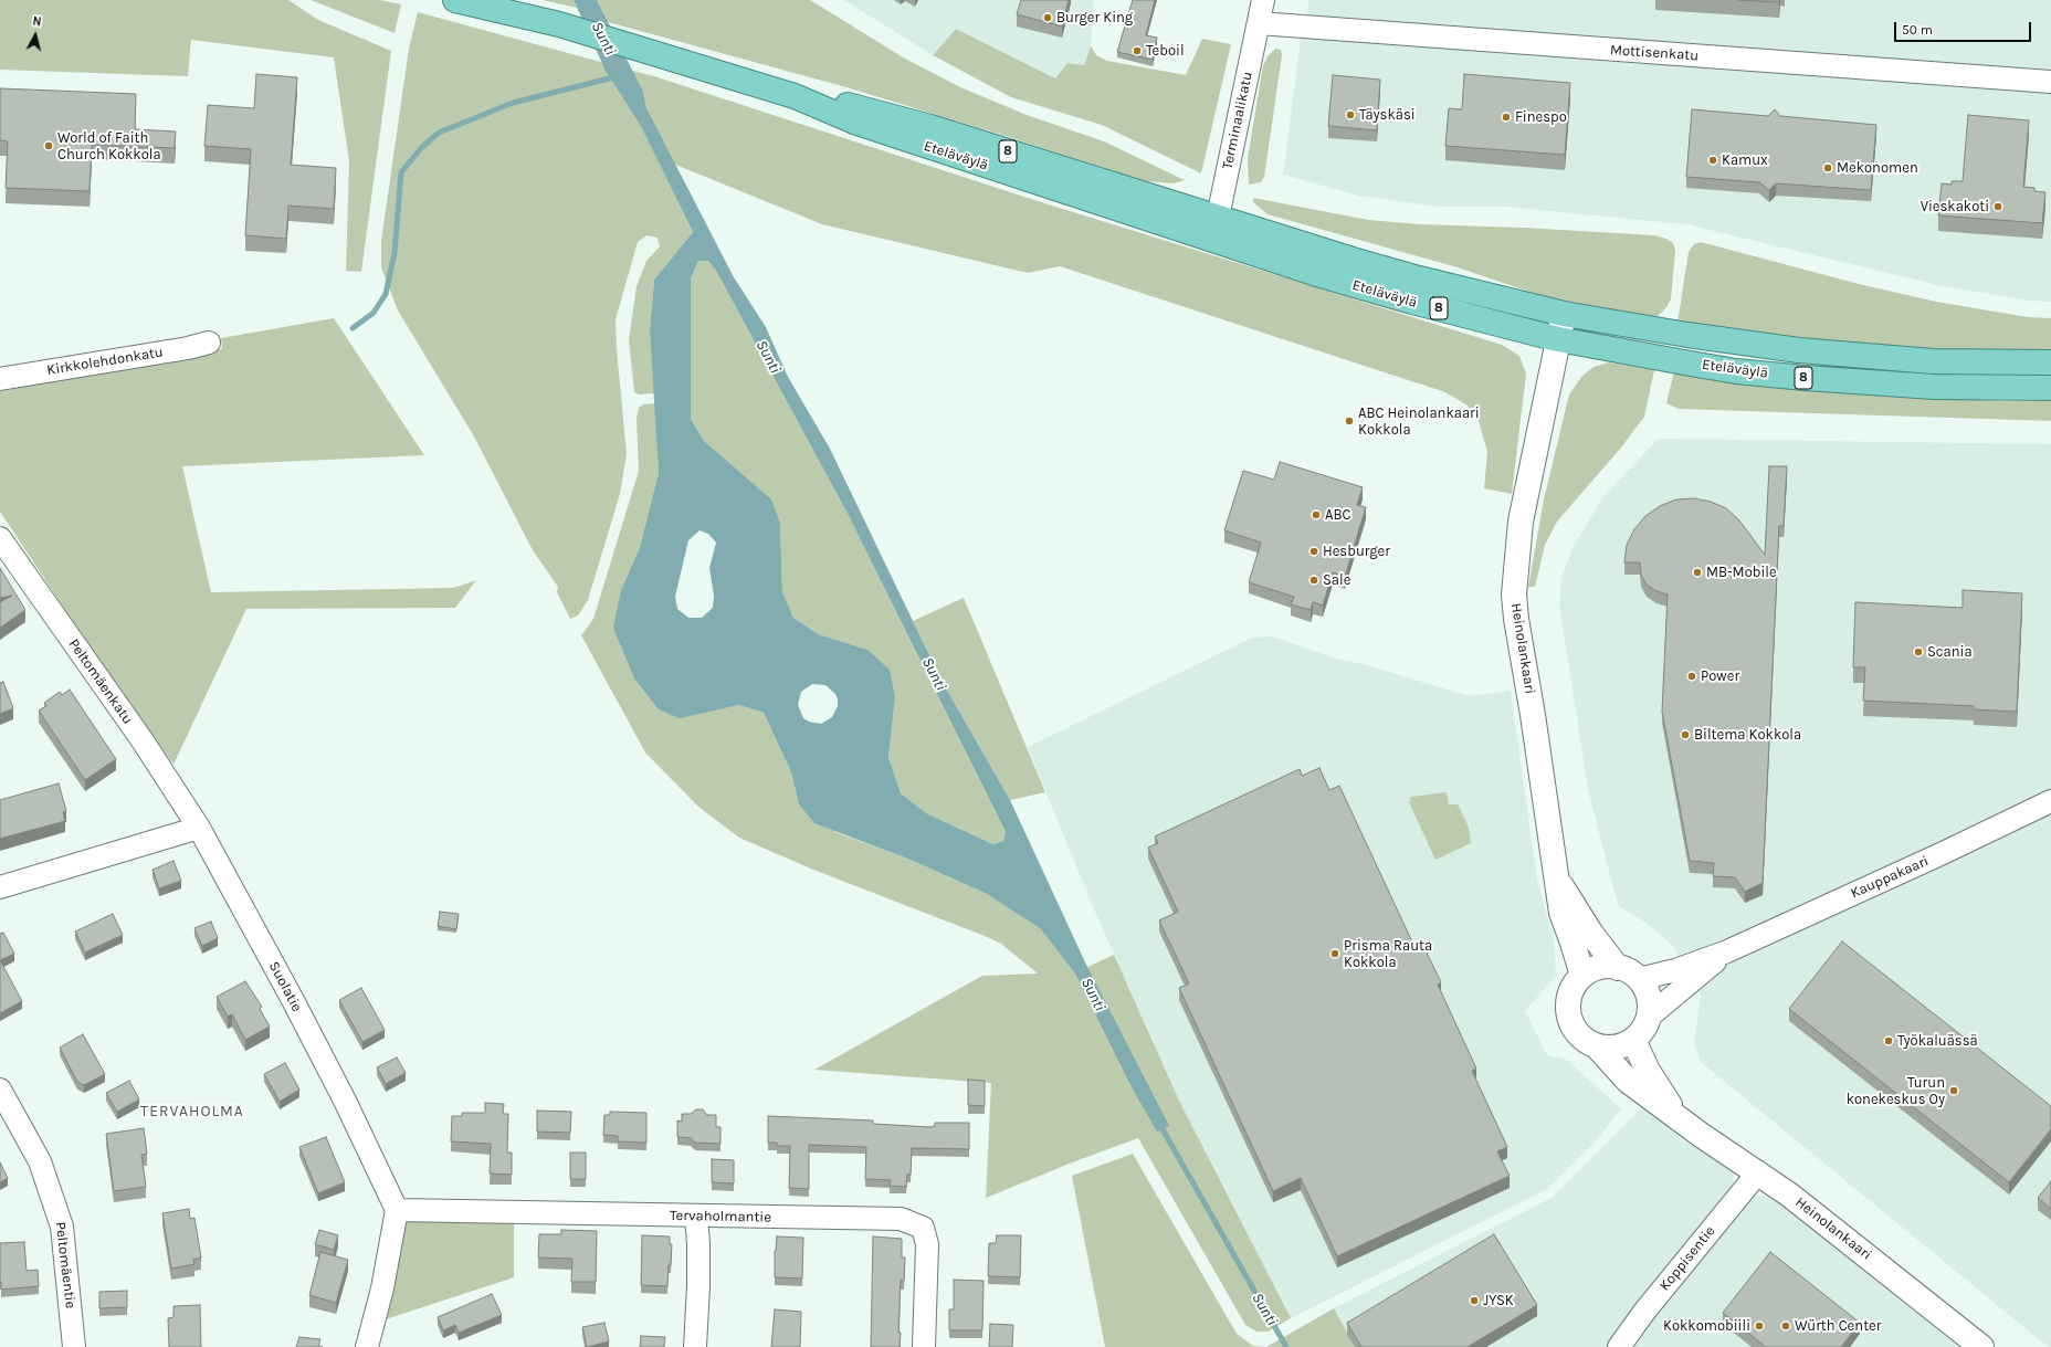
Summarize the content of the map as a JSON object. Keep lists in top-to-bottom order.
{
  "streets": {
    "highway": ["8", "Eteläväylä"],
    "street": [
      "Mottisenkatu",
      "Terminaalikatu",
      "Kirkkolehdonkatu",
      "Heinolankaari",
      "Peltomäenkatu",
      "Kauppakaari",
      "Suolatie",
      "Tervaholmantie",
      "Koppisentie",
      "Peltomäentie"
    ]
  },
  "crossings": [
    ["Mottisenkatu", "Terminaalikatu"],
    ["Terminaalikatu", "Eteläväylä"],
    ["Eteläväylä", "Heinolankaari"],
    ["Heinolankaari", "Kauppakaari"],
    ["Heinolankaari", "Koppisentie"],
    ["Peltomäenkatu", "Suolatie"],
    ["Suolatie", "Tervaholmantie"]
  ],
  "districts": ["TERVAHOLMA"],
  "water": ["Sunti"],
  "places": [
    "Burger King",
    "Teboil",
    "Täyskäsi",
    "Finespo",
    "World of Faith Church Kokkola",
    "Kamux",
    "Mekonomen",
    "Vieskakoti",
    "ABC Heinolankaari Kokkola",
    "ABC",
    "Hesburger",
    "MB-Mobile",
    "Sale",
    "Scania",
    "Power",
    "Biltema Kokkola",
    "Prisma Rauta Kokkola",
    "Työkaluässä",
    "Turun konekeskus Oy",
    "JYSK",
    "Kokkomobiili",
    "Würth Center"
  ],
  "scale_bar": "50 m",
  "north": "top"
}
